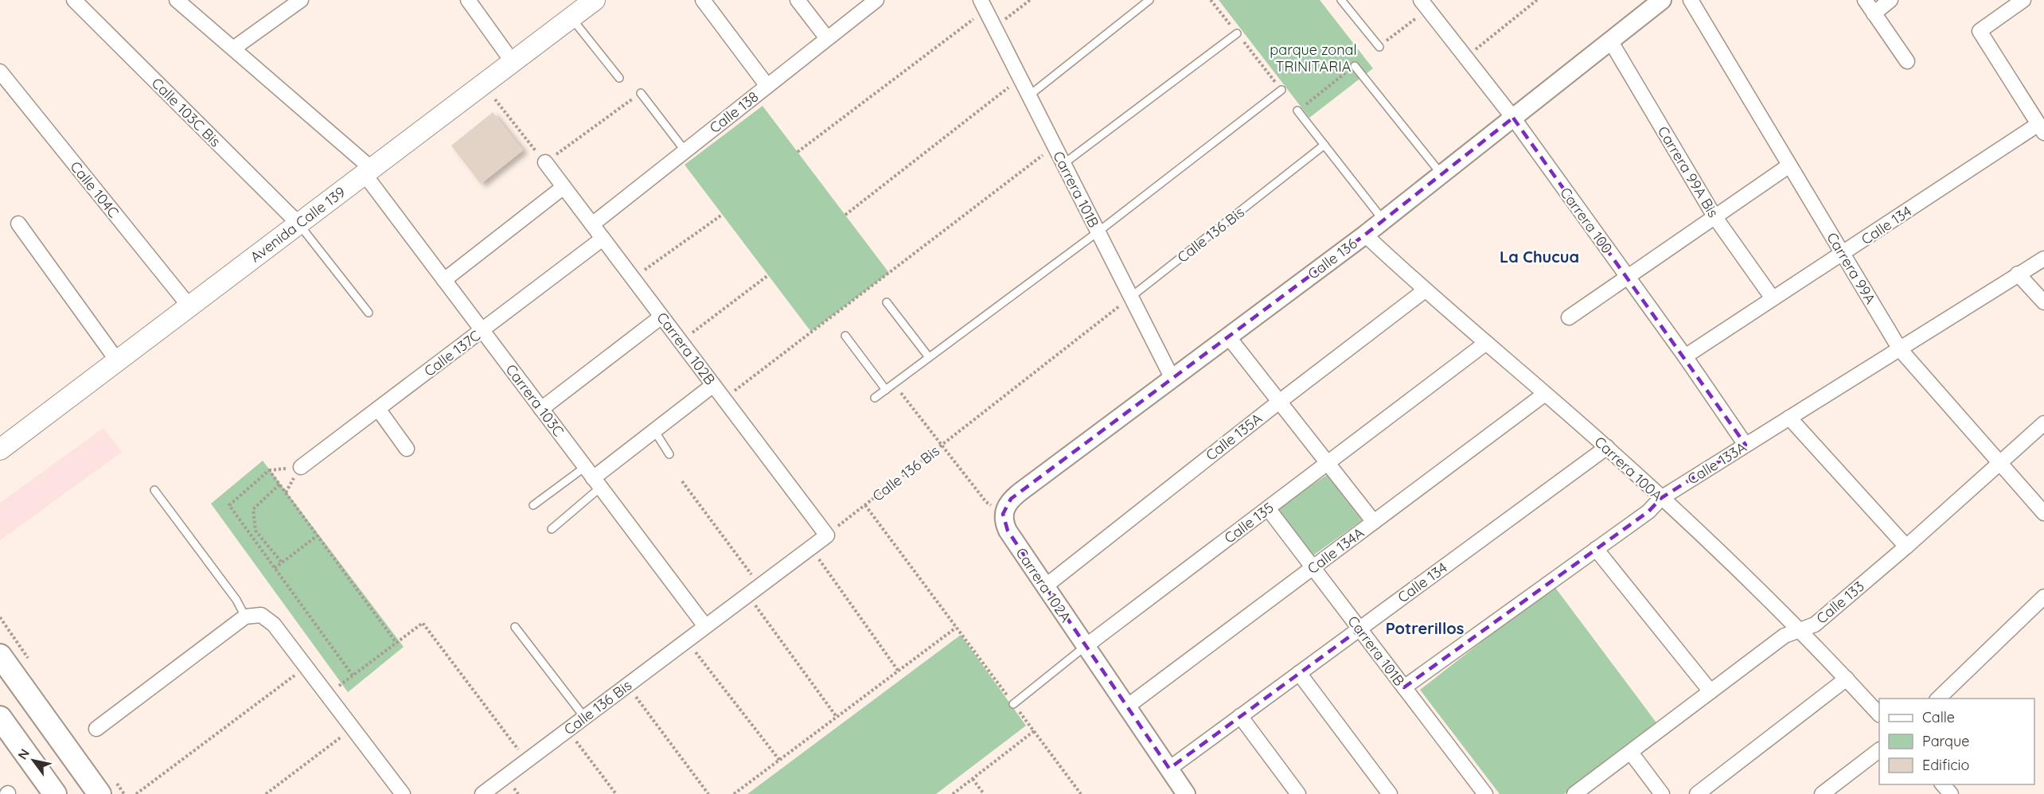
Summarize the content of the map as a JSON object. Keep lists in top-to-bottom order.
{
  "streets": {
    "main road": ["Avenida Calle 139"],
    "street": [
      "Calle 103C Bis",
      "Calle 138",
      "Carrera 99A Bis",
      "Calle 104C",
      "Carrera 101B",
      "Carrera 100",
      "Calle 134",
      "Calle 136 Bis",
      "Calle 136",
      "Carrera 99A",
      "Carrera 102B",
      "Calle 137C",
      "Carrera 103C",
      "Calle 135A",
      "Calle 133A",
      "Carrera 100A",
      "Calle 135",
      "Calle 134A",
      "Carrera 102A",
      "Calle 133"
    ]
  },
  "crossings": [
    ["Calle 103C Bis", "Avenida Calle 139"],
    ["Calle 138", "Carrera 102B"],
    ["Carrera 99A Bis", "Calle 134"],
    ["Carrera 99A Bis", "Calle 136"],
    ["Calle 104C", "Avenida Calle 139"],
    ["Carrera 101B", "Calle 134"],
    ["Carrera 101B", "Calle 136 Bis"],
    ["Carrera 101B", "Calle 136"],
    ["Carrera 101B", "Calle 133A"],
    ["Carrera 101B", "Calle 135"],
    ["Carrera 101B", "Calle 134A"],
    ["Carrera 100", "Calle 134"],
    ["Carrera 100", "Calle 136"],
    ["Carrera 100", "Calle 133A"],
    ["Avenida Calle 139", "Carrera 103C"],
    ["Calle 134", "Carrera 99A"],
    ["Calle 134", "Carrera 100A"],
    ["Calle 134", "Carrera 102A"],
    ["Calle 136 Bis", "Carrera 102B"],
    ["Calle 136 Bis", "Carrera 103C"],
    ["Calle 136", "Carrera 100A"],
    ["Calle 136", "Carrera 102A"],
    ["Carrera 99A", "Calle 133A"],
    ["Carrera 99A", "Calle 133"],
    ["Carrera 102B", "Calle 137C"],
    ["Calle 137C", "Carrera 103C"],
    ["Calle 135A", "Carrera 100A"],
    ["Calle 135A", "Carrera 102A"],
    ["Calle 133A", "Carrera 100A"],
    ["Carrera 100A", "Calle 135"],
    ["Carrera 100A", "Calle 134A"],
    ["Carrera 100A", "Calle 133"],
    ["Calle 135", "Carrera 102A"],
    ["Calle 134A", "Carrera 102A"]
  ],
  "districts": ["La Chucua", "Potrerillos"],
  "parks": ["parque zonal TRINITARIA"],
  "legend": ["Calle", "Parque", "Edificio"],
  "north": "top left"
}
